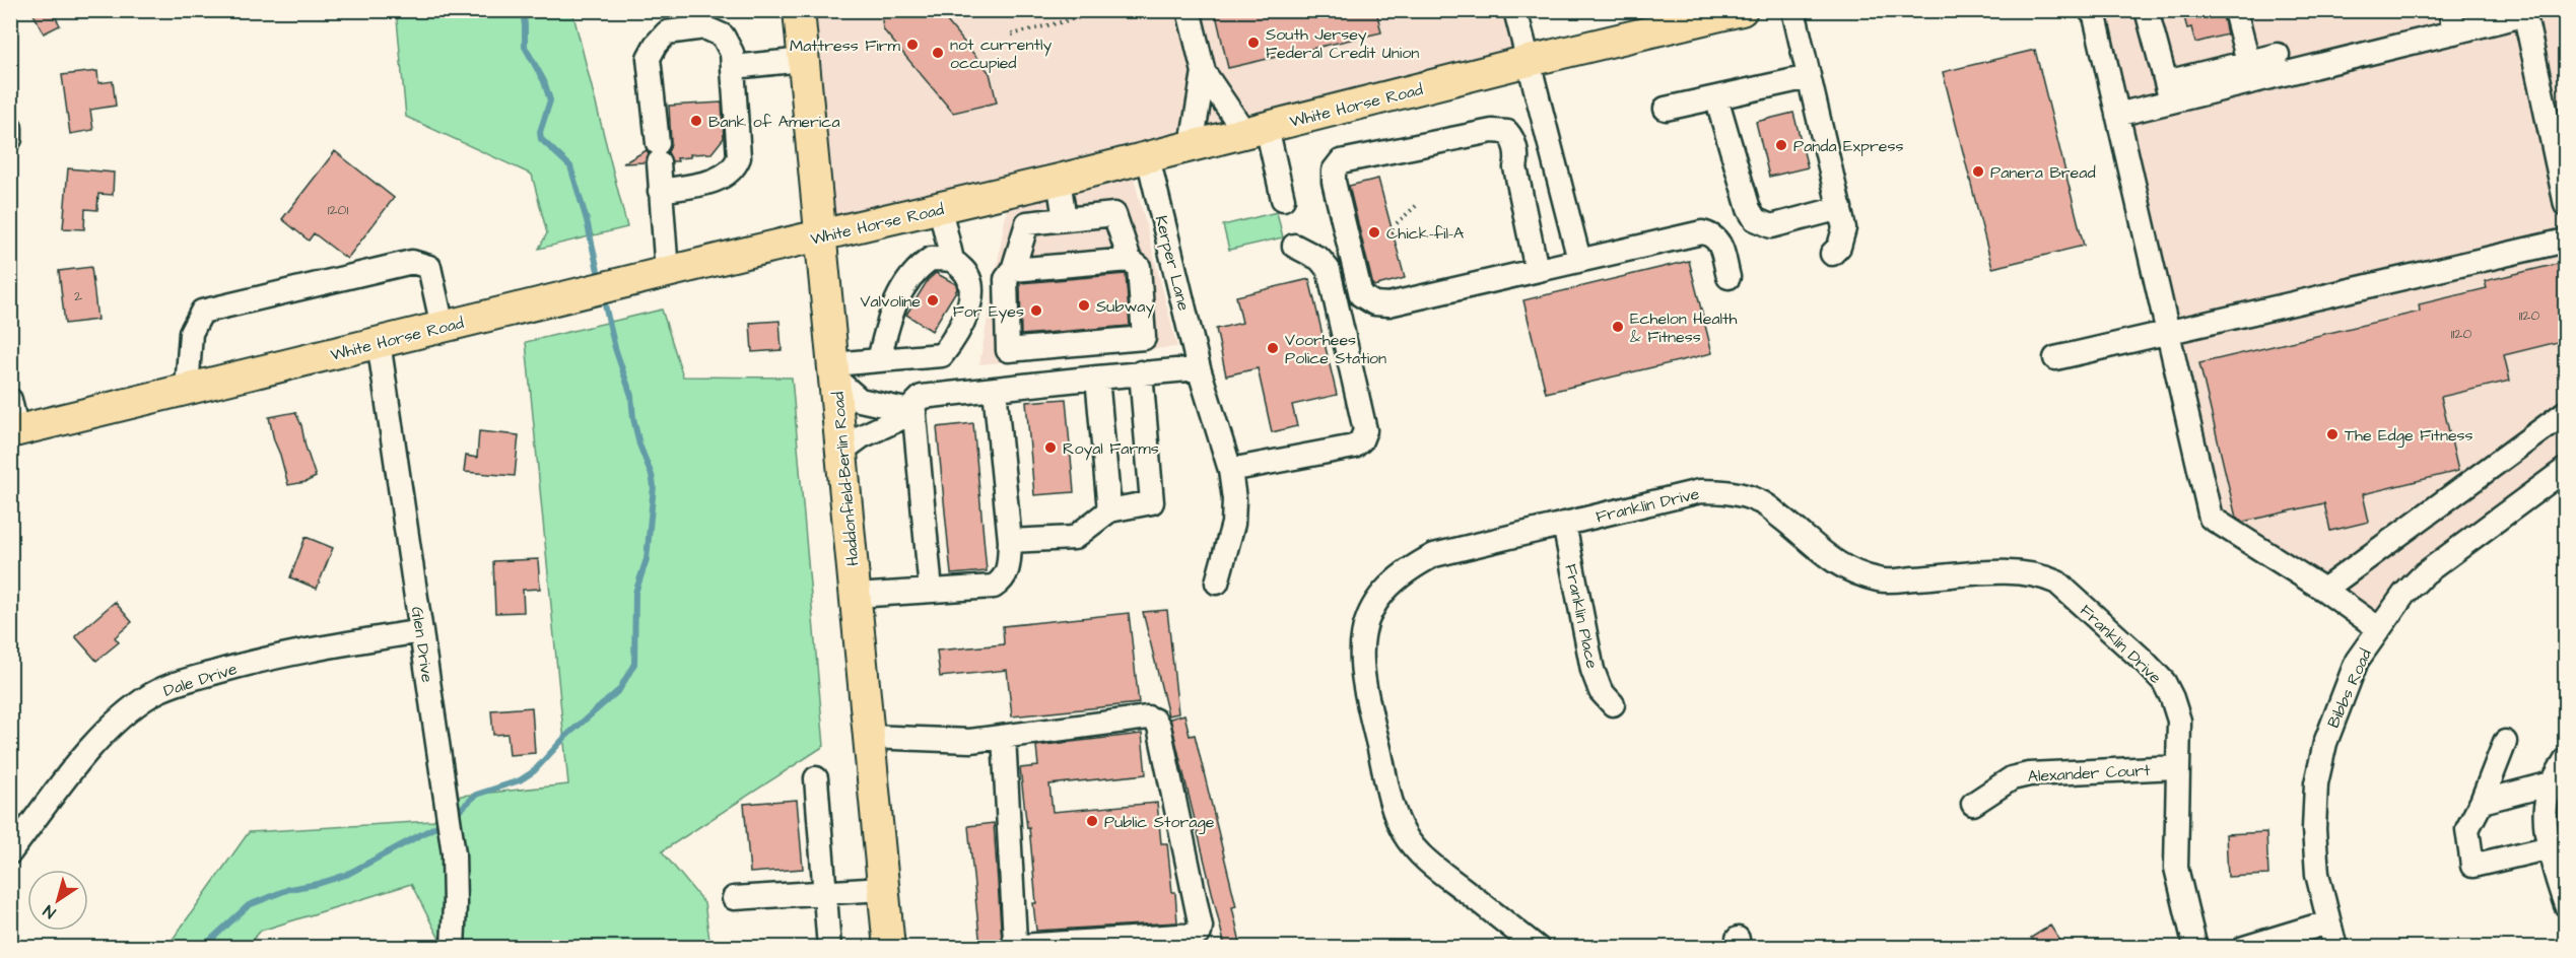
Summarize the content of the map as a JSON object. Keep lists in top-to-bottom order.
{
  "streets": {
    "main road": ["White Horse Road", "Haddonfield-Berlin Road"],
    "street": [
      "Kerper Lane",
      "Franklin Drive",
      "Franklin Place",
      "Glen Drive",
      "Dale Drive",
      "Bibbs Road",
      "Alexander Court"
    ]
  },
  "crossings": [
    ["White Horse Road", "Kerper Lane"],
    ["White Horse Road", "Haddonfield-Berlin Road"],
    ["White Horse Road", "Glen Drive"],
    ["Franklin Drive", "Franklin Place"],
    ["Franklin Drive", "Alexander Court"],
    ["Glen Drive", "Dale Drive"]
  ],
  "places": [
    "South Jersey Federal Credit Union",
    "Mattress Firm",
    "not currently occupied",
    "Bank of America",
    "Panda Express",
    "Panera Bread",
    "Chick-fil-A",
    "Valvoline",
    "Subway",
    "For Eyes",
    "Echelon Health & Fitness",
    "Voorhees Police Station",
    "The Edge Fitness",
    "Royal Farms",
    "Public Storage"
  ],
  "house_numbers": [
    "1201",
    "2",
    "1120",
    "1120"
  ],
  "north": "bottom left"
}
